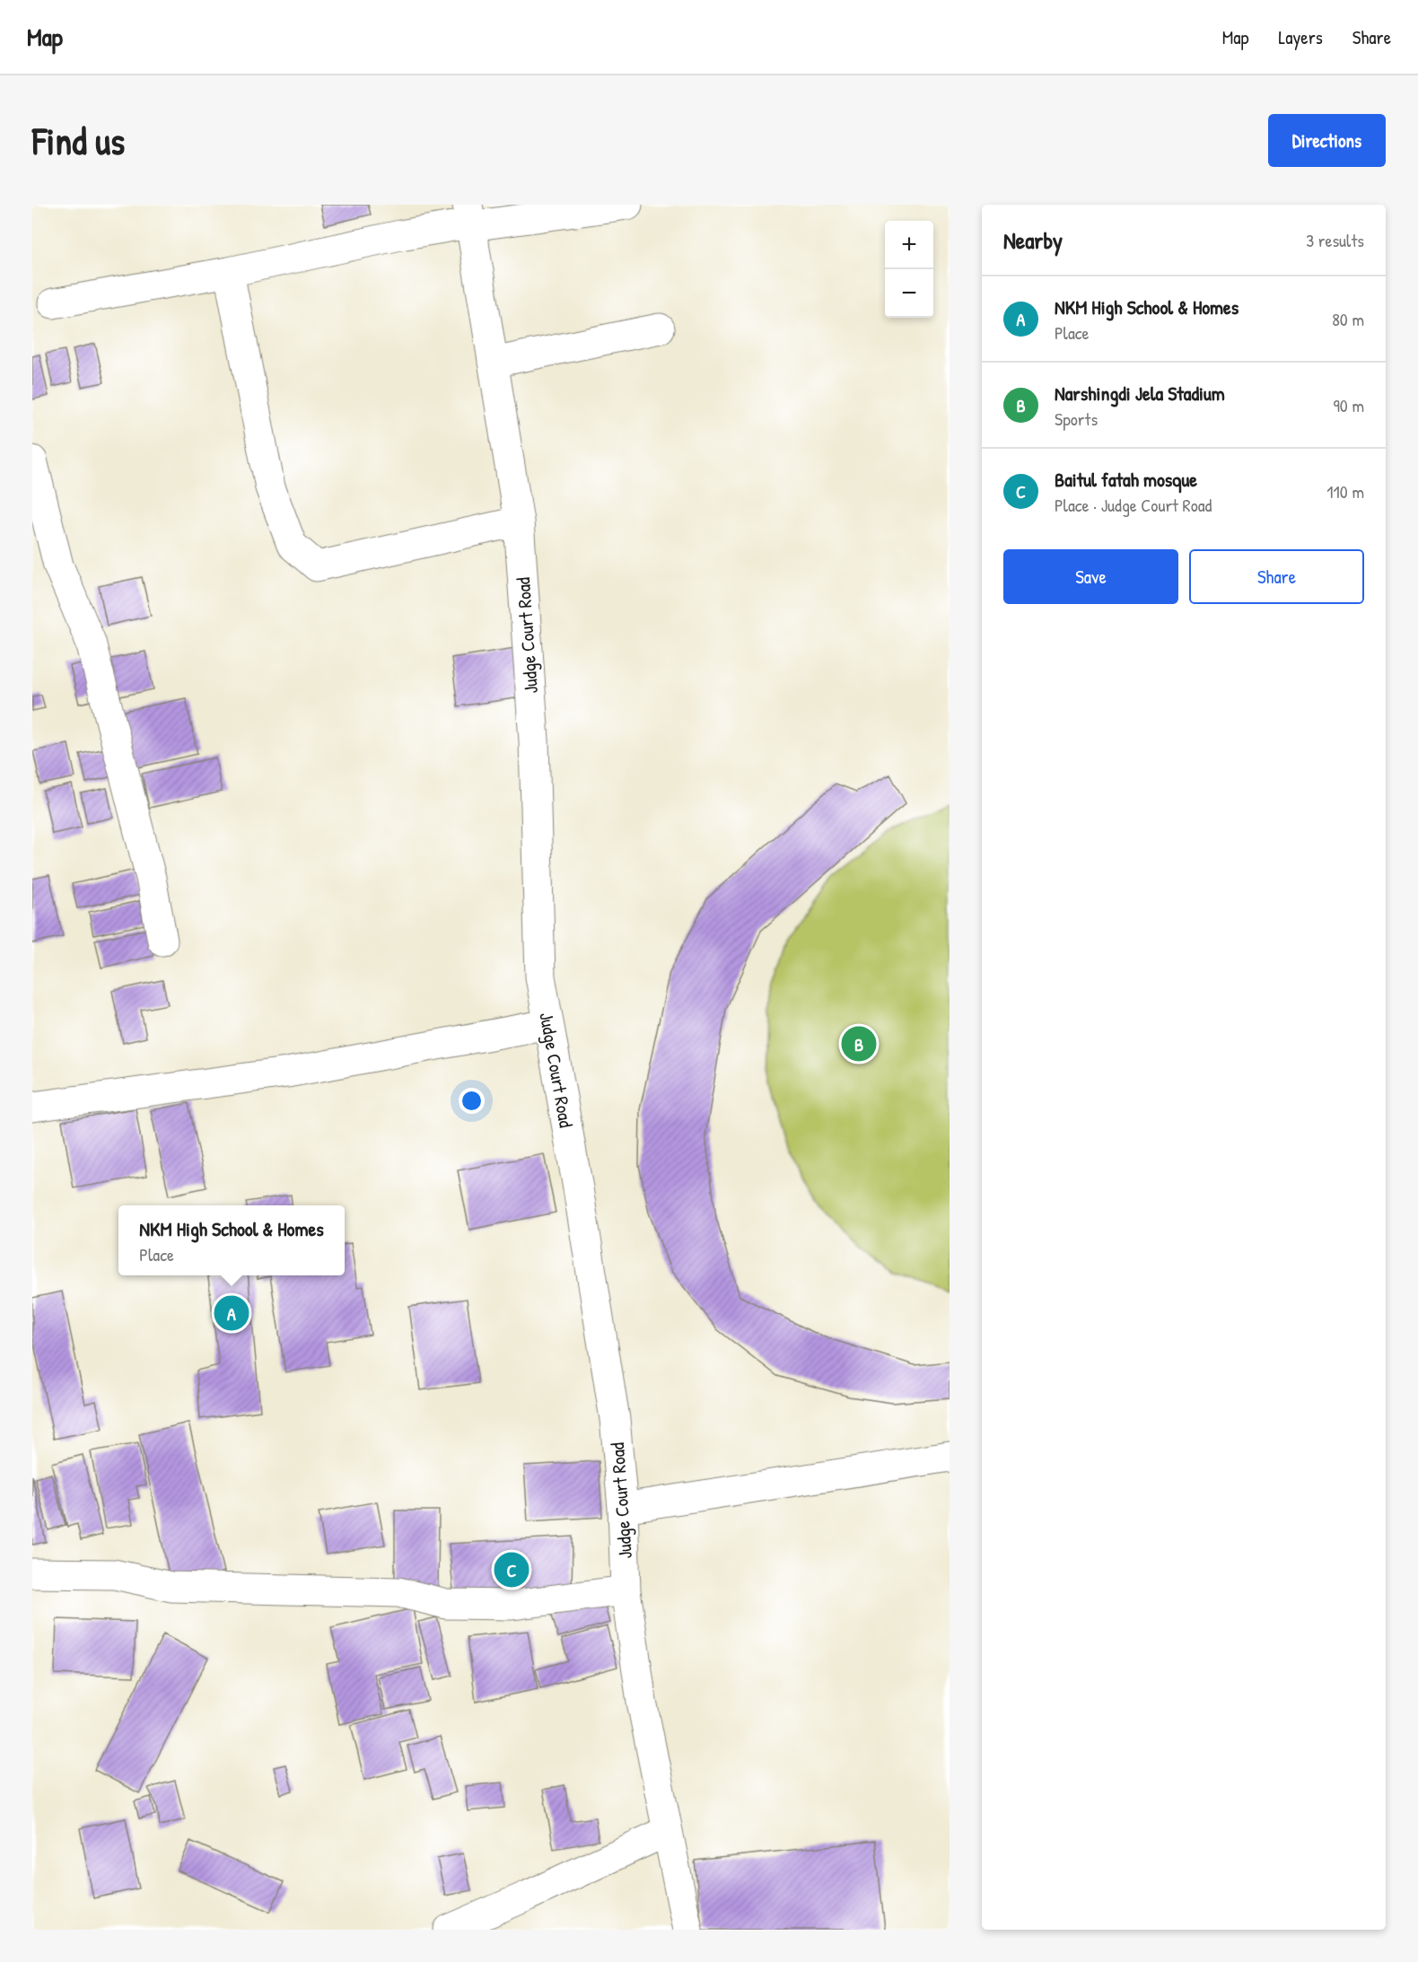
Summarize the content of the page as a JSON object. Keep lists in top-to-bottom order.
{
  "streets": {
    "street": ["Judge Court Road"]
  },
  "page": {
    "header": "Map",
    "nav": ["Map", "Layers", "Share"],
    "buttons": [
      "Directions",
      ["Save", "Share"]
    ],
    "title": "Find us",
    "heading": ["Nearby", "3 results"],
    "map_buttons": ["+", "−"],
    "list": [
      {
        "mark": "A",
        "name": "NKM High School & Homes",
        "note": "Place",
        "value": "80 m"
      },
      {
        "mark": "B",
        "name": "Narshingdi Jela Stadium",
        "note": "Sports",
        "value": "90 m"
      },
      {
        "mark": "C",
        "name": "Baitul fatah mosque",
        "note": "Place · Judge Court Road",
        "value": "110 m"
      }
    ],
    "pins": ["B", "A", "C"],
    "popup": ["NKM High School & Homes", "Place"]
  }
}
